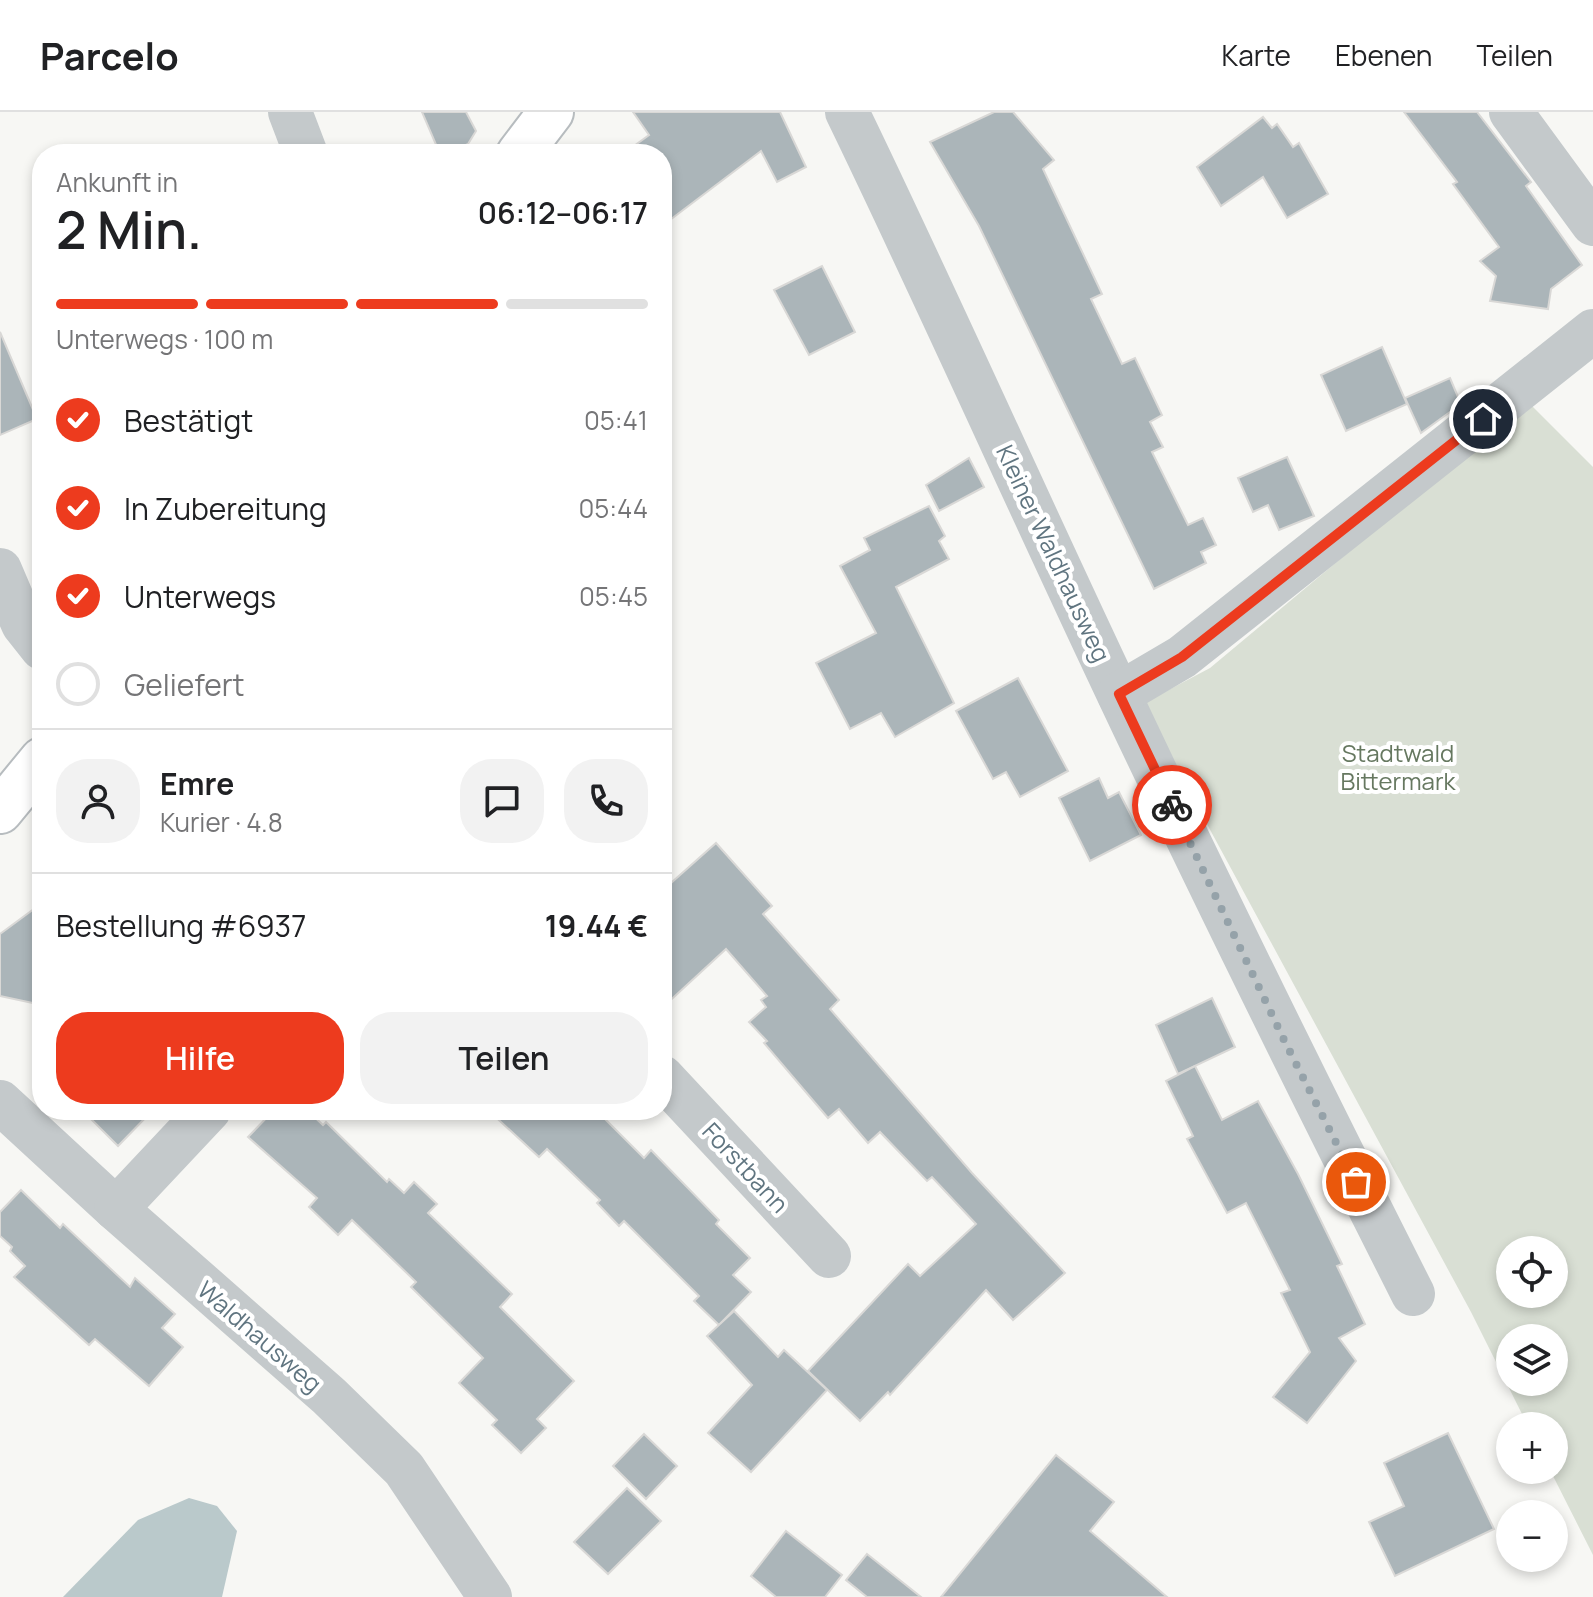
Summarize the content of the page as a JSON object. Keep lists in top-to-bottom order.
{
  "streets": {
    "street": ["Kleiner Waldhausweg", "Forstbann", "Waldhausweg"]
  },
  "parks": ["Stadtwald Bittermark"],
  "page": {
    "header": "Parcelo",
    "nav": ["Karte", "Ebenen", "Teilen"],
    "heading": ["2 Min.", "Ankunft in", "06:12–06:17"],
    "panel": [
      "Emre",
      "Kurier · 4.8",
      "Bestellung #6937",
      "19.44 €"
    ],
    "bar": "Unterwegs · 100 m",
    "list": [
      ["Bestätigt", "05:41"],
      ["In Zubereitung", "05:44"],
      ["Unterwegs", "05:45"],
      "Geliefert"
    ],
    "buttons": ["Hilfe", "Teilen"],
    "map_buttons": ["+", "−"]
  }
}
